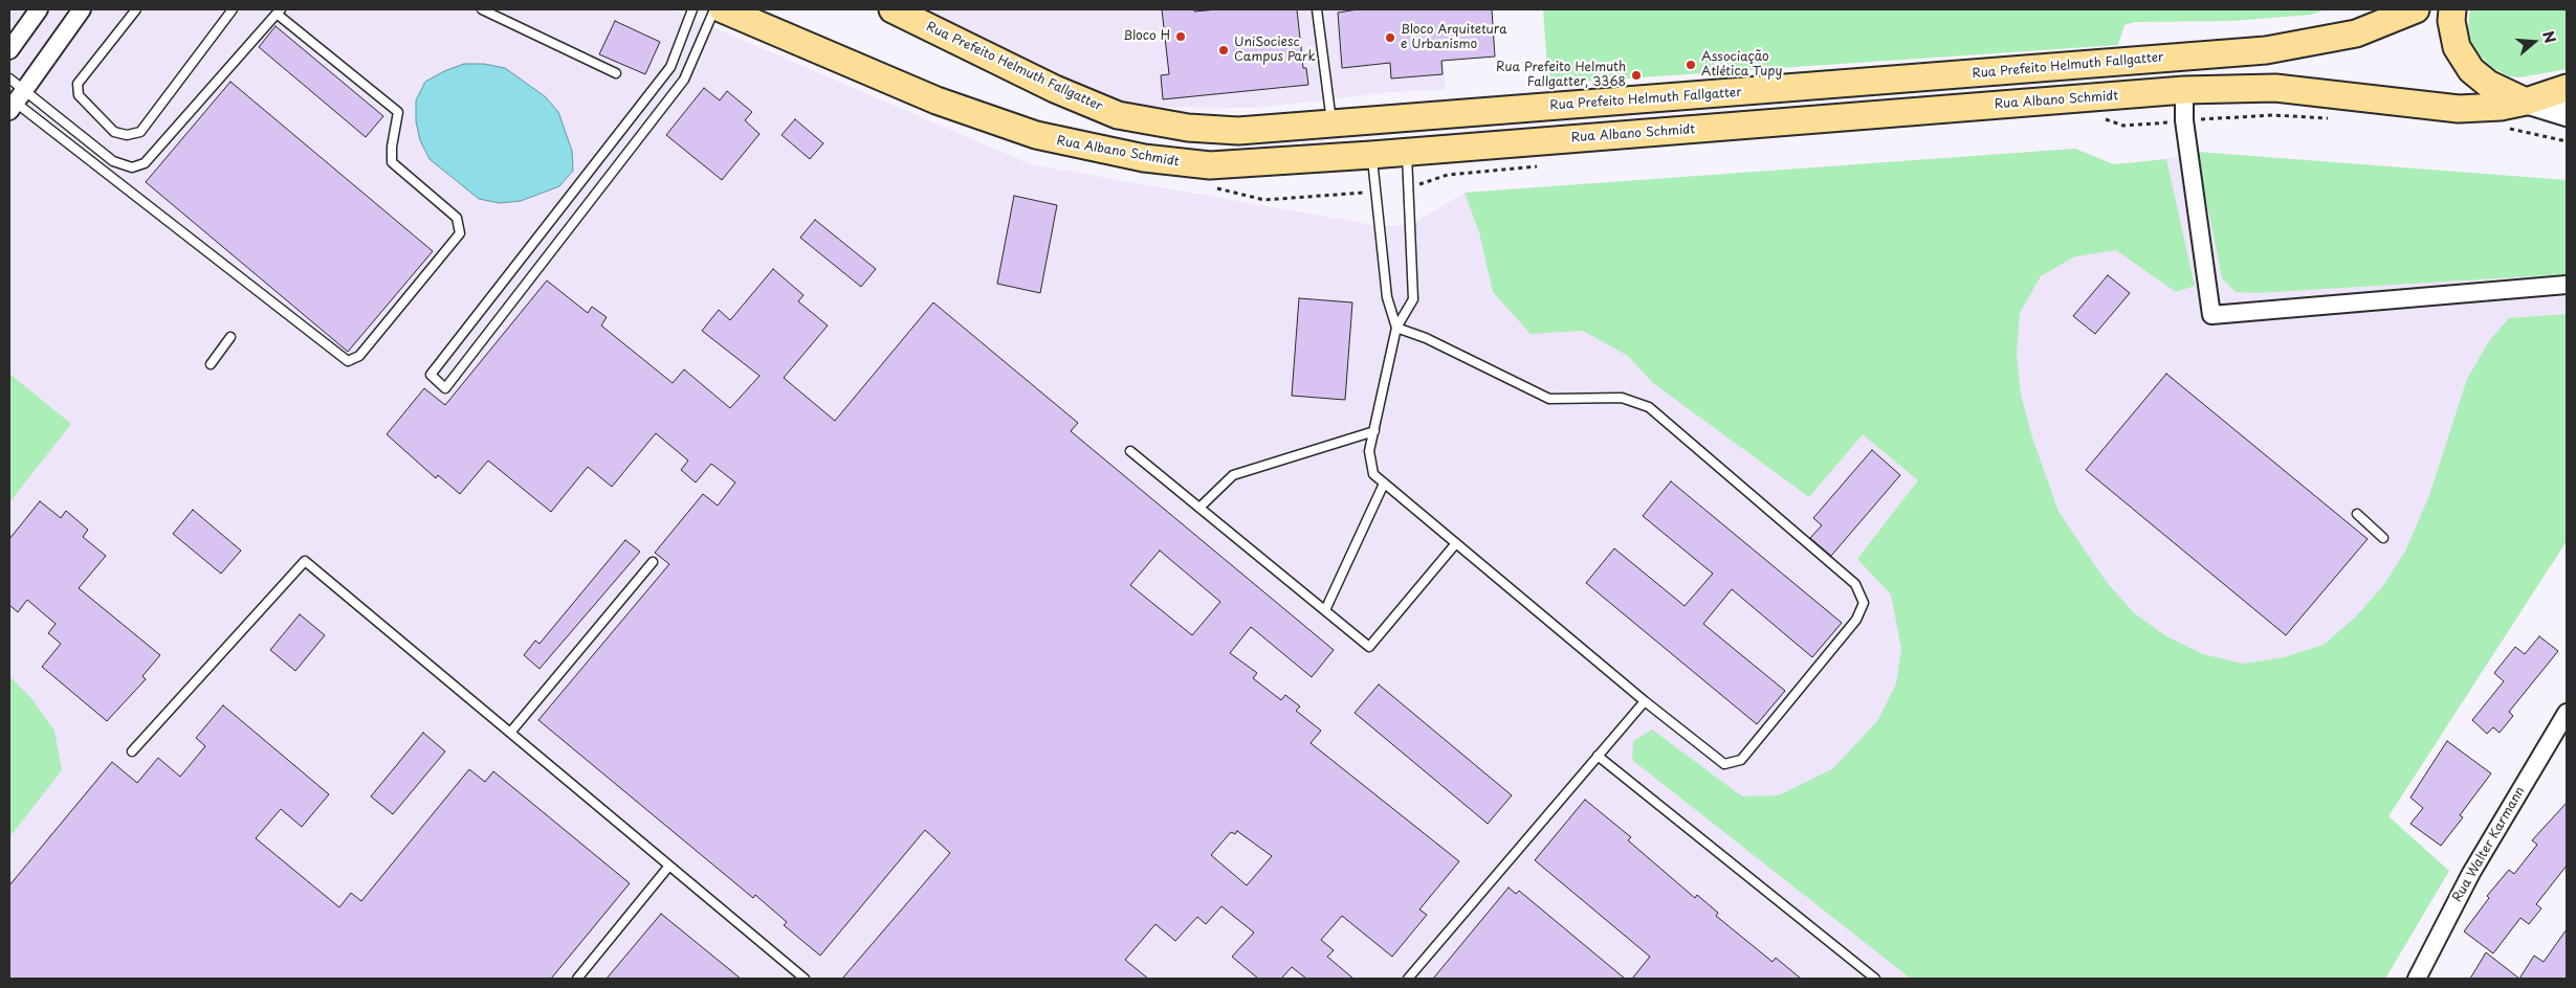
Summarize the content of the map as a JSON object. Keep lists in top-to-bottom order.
{
  "streets": {
    "main road": ["Rua Prefeito Helmuth Fallgatter", "Rua Albano Schmidt"],
    "street": ["Rua Walter Karmann"]
  },
  "places": [
    "Bloco H",
    "Bloco Arquitetura e Urbanismo",
    "UniSociesc Campus Park",
    "Associação Atlética Tupy",
    "Rua Prefeito Helmuth Fallgatter, 3368"
  ],
  "north": "right"
}
